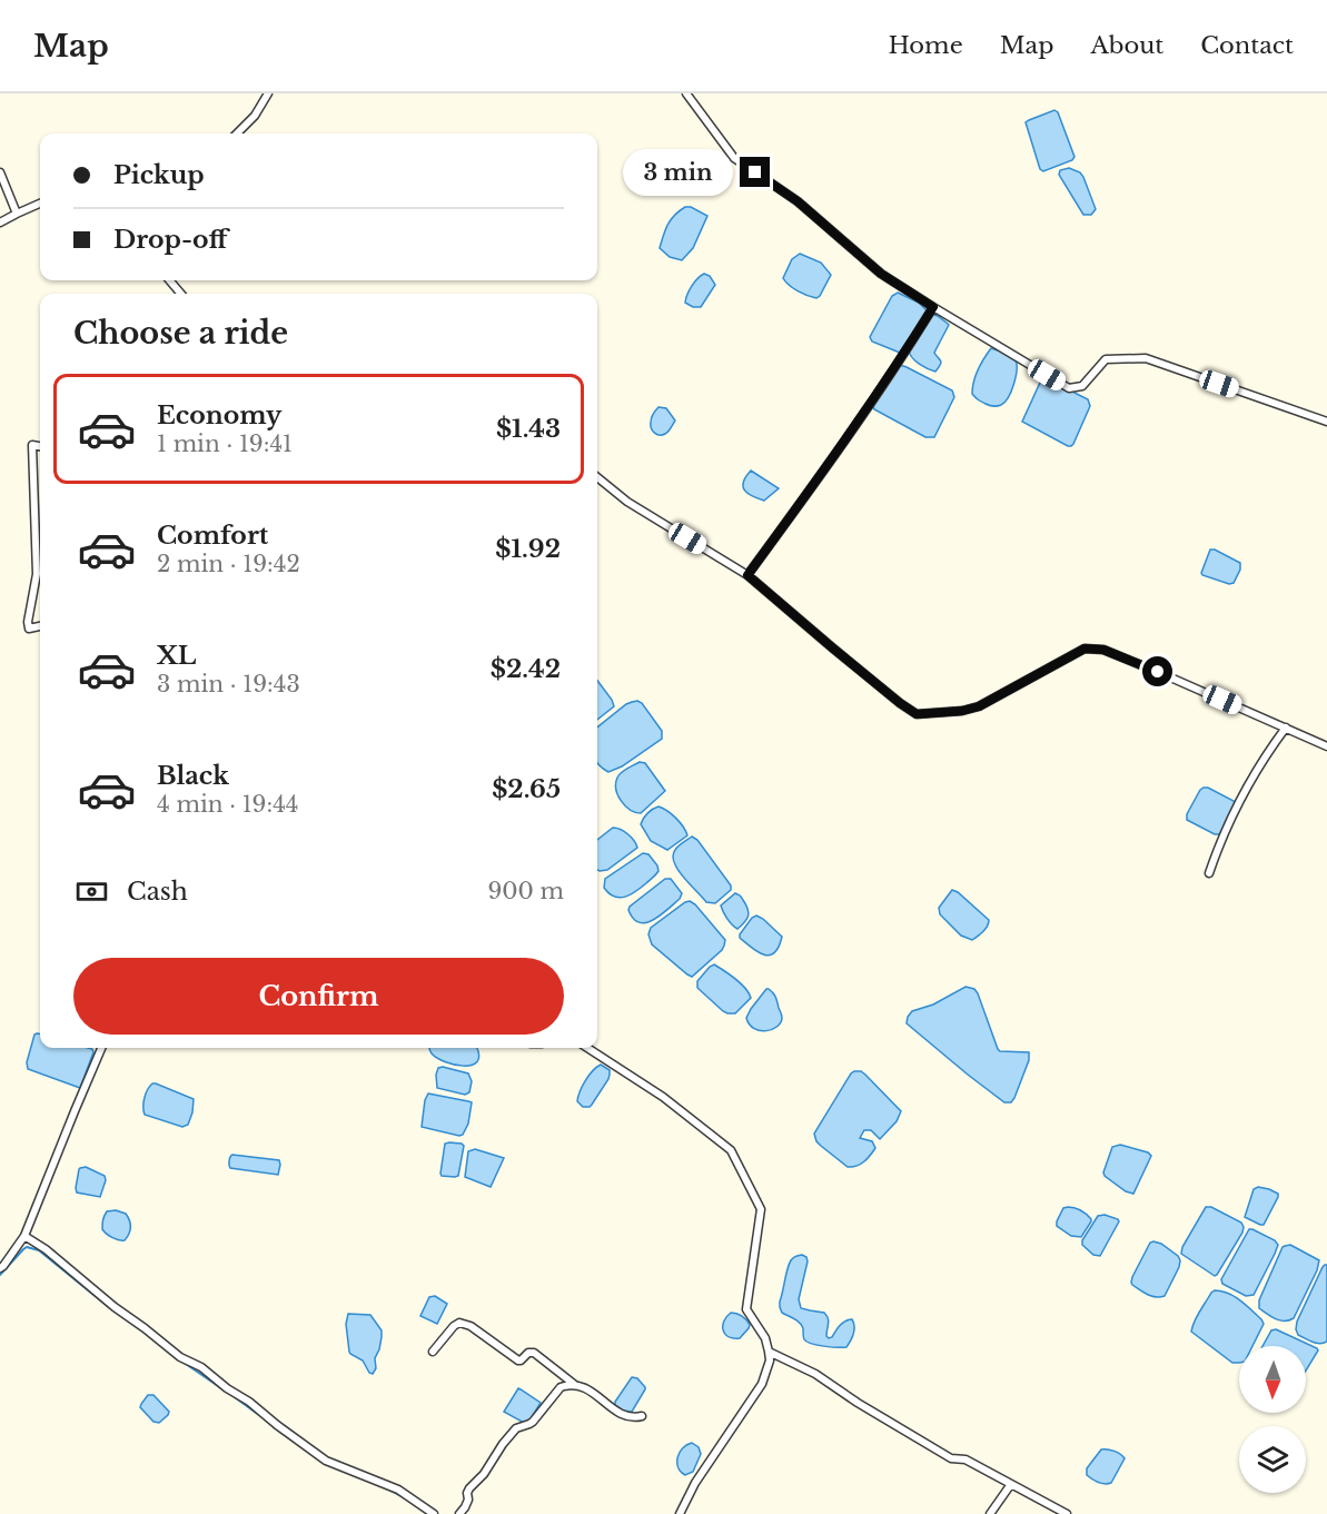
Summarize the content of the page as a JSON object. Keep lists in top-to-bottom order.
{
  "north": "bottom",
  "page": {
    "header": "Map",
    "nav": [
      "Home",
      "Map",
      "About",
      "Contact"
    ],
    "banner": ["Pickup", "Drop-off"],
    "bubble": "3 min",
    "heading": "Choose a ride",
    "list": [
      {
        "name": "Economy",
        "note": "1 min · 19:41",
        "value": "$1.43"
      },
      {
        "name": "Comfort",
        "note": "2 min · 19:42",
        "value": "$1.92"
      },
      {
        "name": "XL",
        "note": "3 min · 19:43",
        "value": "$2.42"
      },
      {
        "name": "Black",
        "note": "4 min · 19:44",
        "value": "$2.65"
      }
    ],
    "pay": ["Cash", "900 m"],
    "buttons": "Confirm"
  }
}
